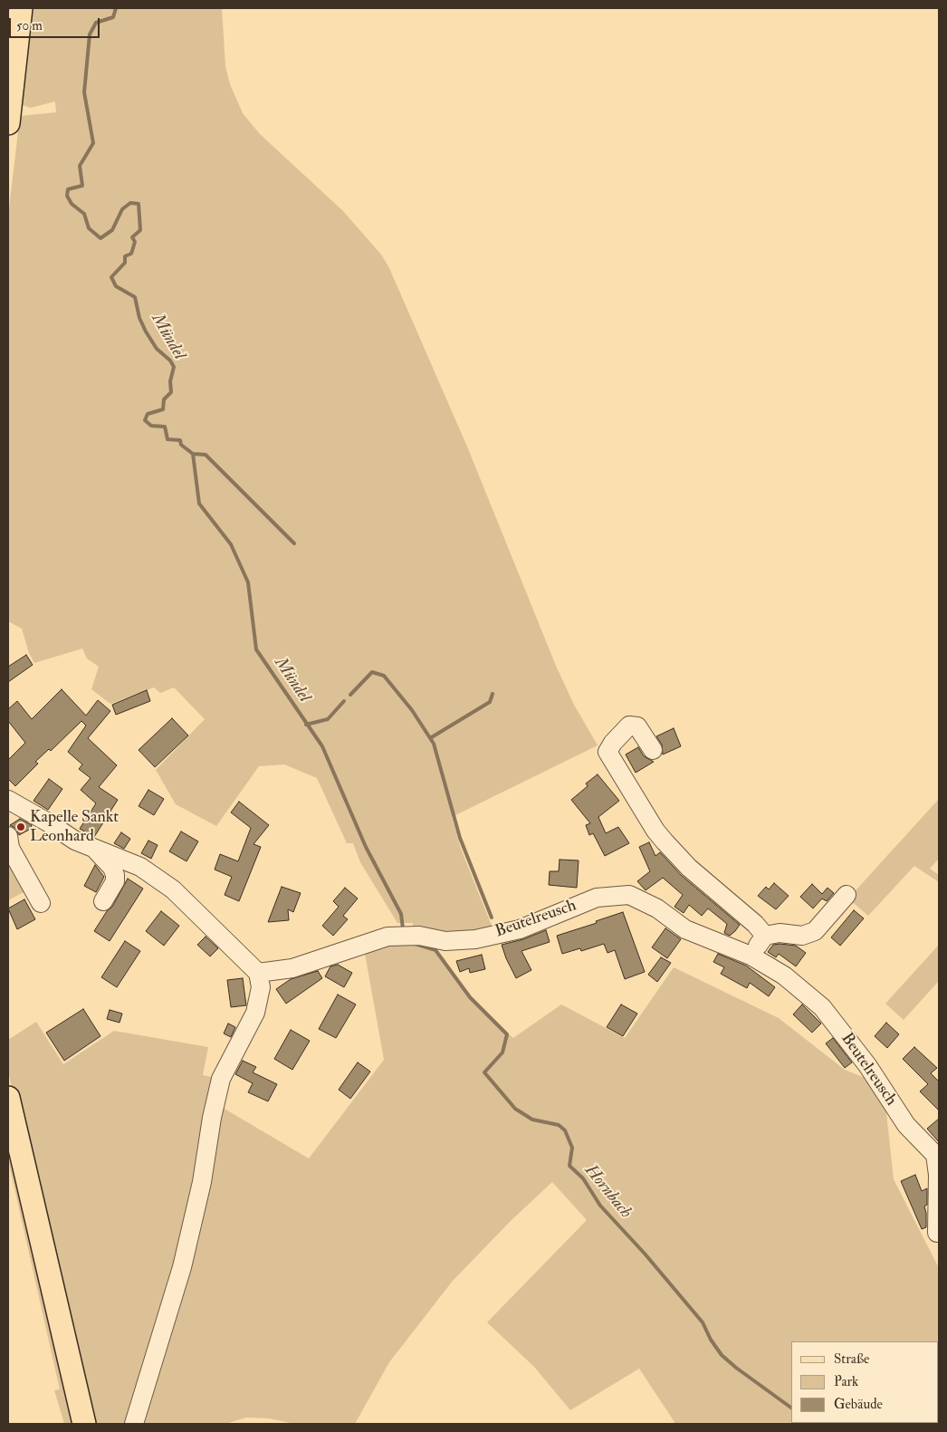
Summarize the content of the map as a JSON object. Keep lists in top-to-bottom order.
{
  "streets": {
    "street": ["Beutelreusch"]
  },
  "water": ["Mündel", "Hornbach"],
  "places": ["Kapelle Sankt Leonhard"],
  "legend": ["Straße", "Park", "Gebäude"],
  "scale_bar": "50 m"
}
